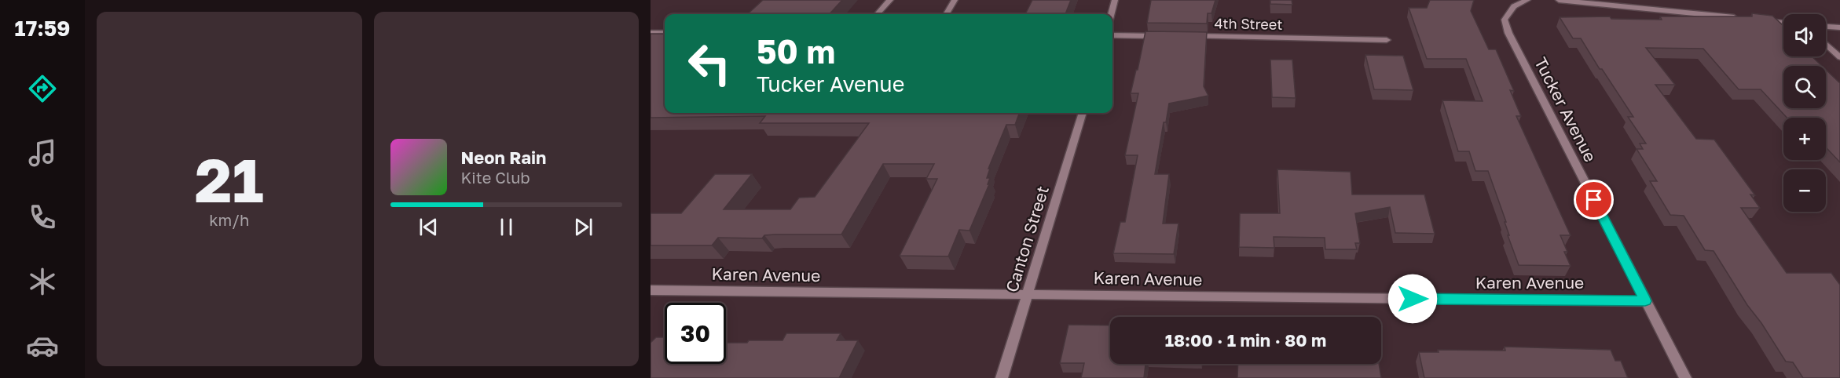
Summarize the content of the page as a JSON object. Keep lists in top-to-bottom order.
{
  "streets": {
    "street": [
      "4th Street",
      "Tucker Avenue",
      "Canton Street",
      "Karen Avenue"
    ]
  },
  "crossings": [
    ["Tucker Avenue", "Karen Avenue"],
    ["Canton Street", "Karen Avenue"]
  ],
  "page": {
    "tabs": "17:59",
    "tile": ["21", "km/h"],
    "map_buttons": ["+", "−"],
    "turn": ["50 m", "Tucker Avenue"],
    "song": ["Neon Rain", "Kite Club"],
    "limit": "30",
    "trip": "18:00 · 1 min · 80 m"
  }
}
